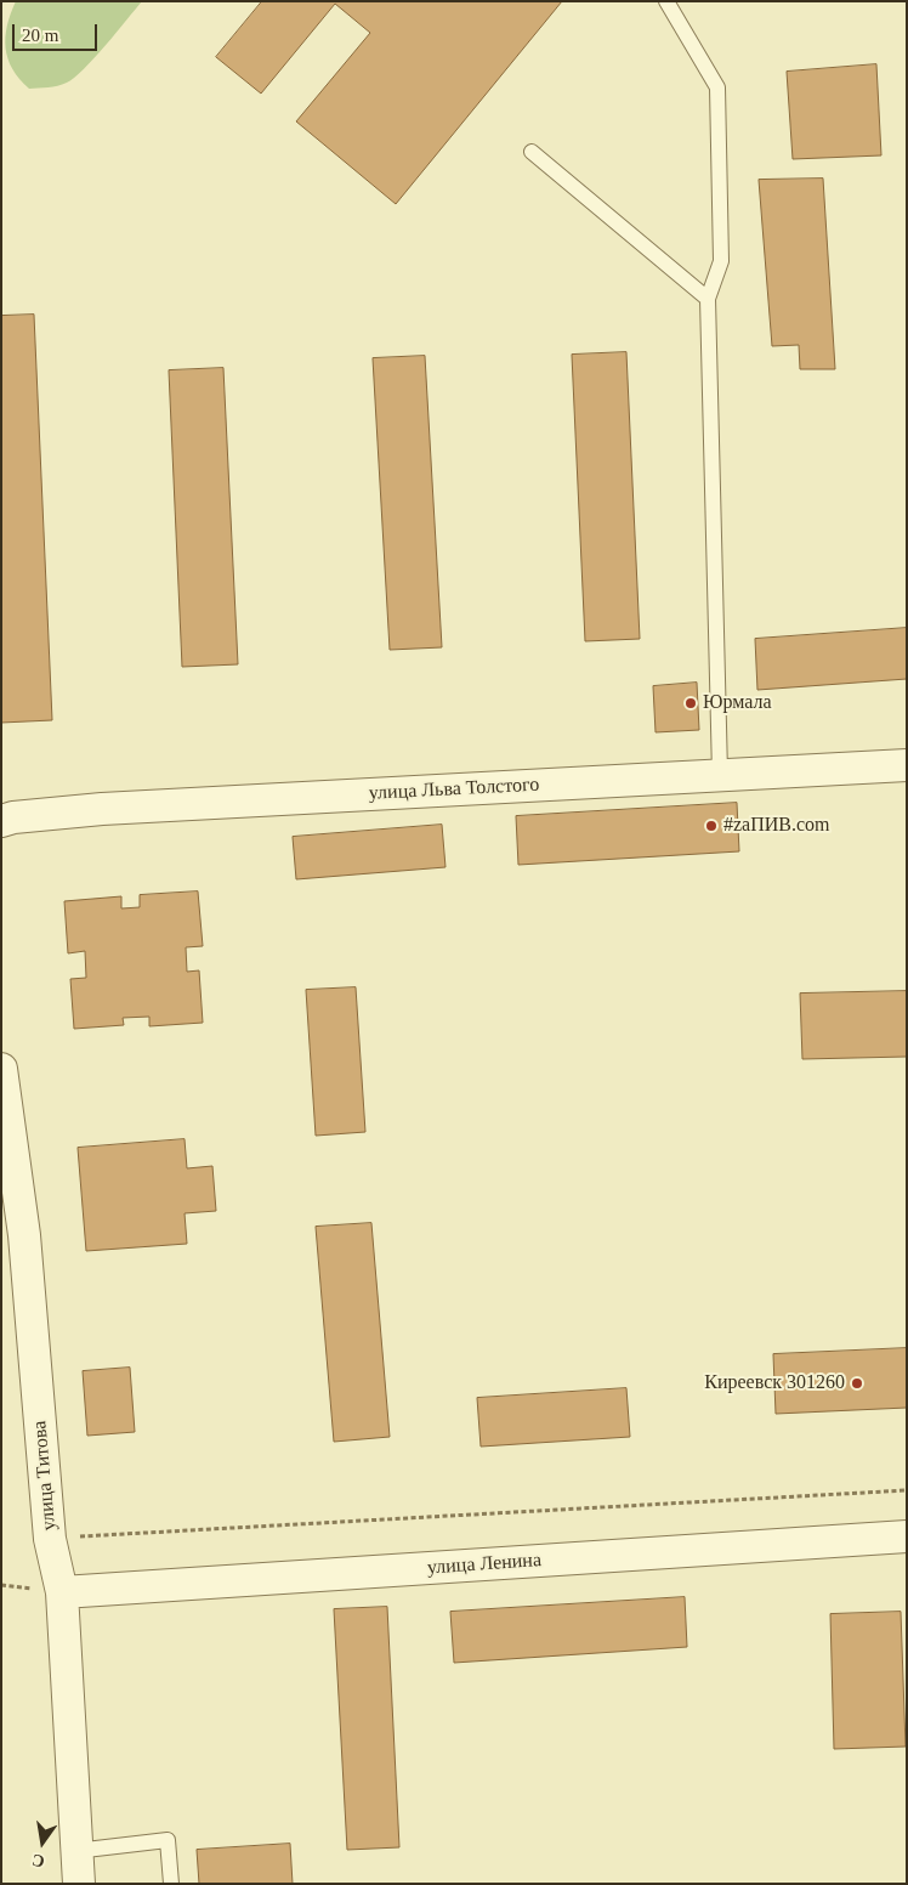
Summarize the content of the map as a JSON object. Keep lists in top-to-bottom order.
{
  "streets": {
    "street": ["улица Льва Толстого", "улица Титова", "улица Ленина"]
  },
  "crossings": [
    ["улица Титова", "улица Ленина"]
  ],
  "places": ["Юрмала", "#zaПИВ.com", "Киреевск 301260"],
  "scale_bar": "20 m",
  "north": "bottom"
}
